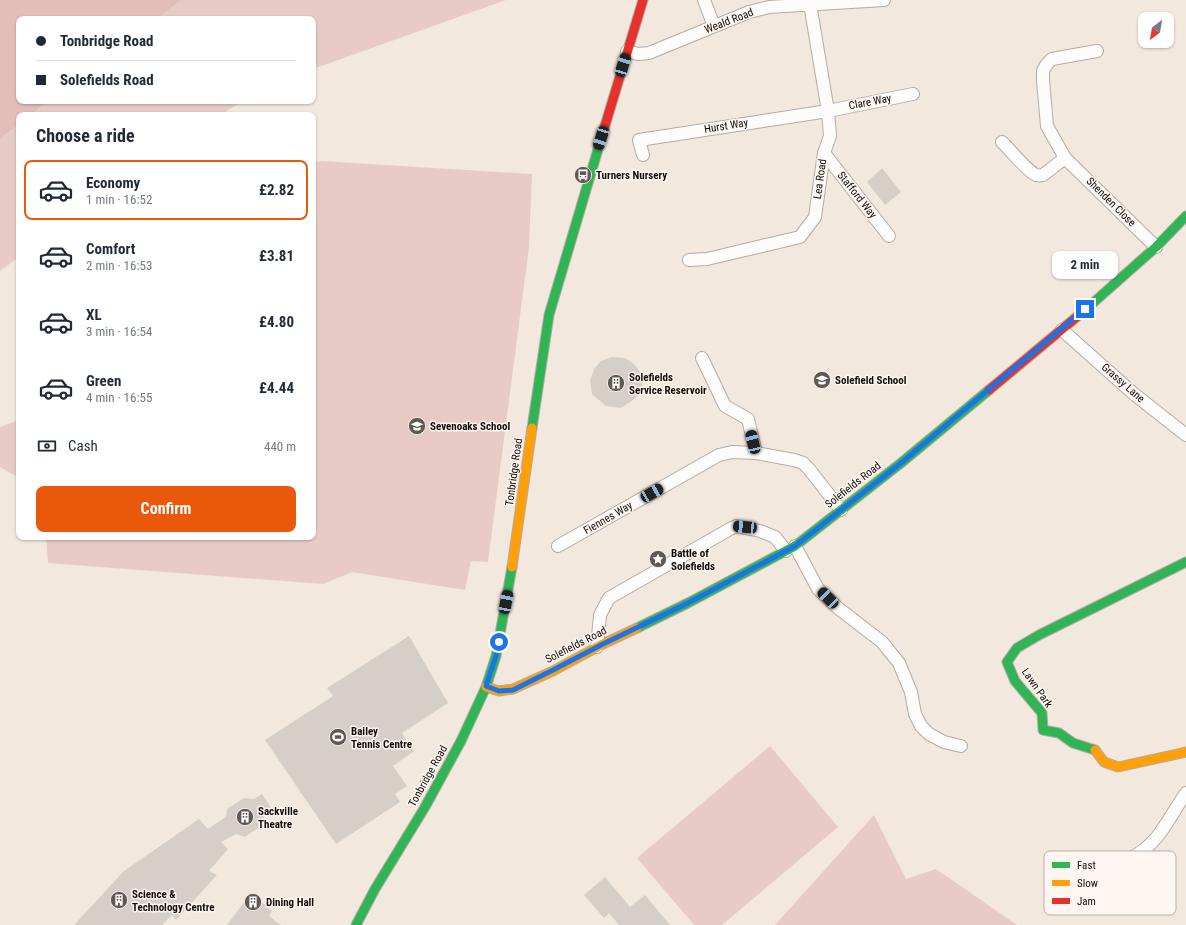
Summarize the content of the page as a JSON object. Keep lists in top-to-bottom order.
{
  "streets": {
    "street": [
      "Weald Road",
      "Clare Way",
      "Hurst Way",
      "Lea Road",
      "Stafford Way",
      "Shenden Close",
      "Grassy Lane",
      "Tonbridge Road",
      "Solefields Road",
      "Fiennes Way",
      "Lawn Park"
    ]
  },
  "crossings": [
    ["Weald Road", "Lea Road"],
    ["Weald Road", "Tonbridge Road"],
    ["Clare Way", "Hurst Way"],
    ["Clare Way", "Lea Road"],
    ["Hurst Way", "Lea Road"],
    ["Lea Road", "Stafford Way"],
    ["Shenden Close", "Solefields Road"],
    ["Grassy Lane", "Solefields Road"],
    ["Tonbridge Road", "Solefields Road"],
    ["Solefields Road", "Fiennes Way"]
  ],
  "places": {
    "bus stop": ["Turners Nursery"],
    "school or university": ["Solefield School", "Sevenoaks School"],
    "building": [
      "Solefields Service Reservoir",
      "Sackville Theatre",
      "Science & Technology Centre",
      "Dining Hall"
    ],
    "place": ["Battle of Solefields"],
    "sports": ["Bailey Tennis Centre"]
  },
  "legend": ["Fast", "Slow", "Jam"],
  "north": "bottom left",
  "page": {
    "banner": ["Tonbridge Road", "Solefields Road"],
    "heading": "Choose a ride",
    "list": [
      {
        "name": "Economy",
        "note": "1 min · 16:52",
        "value": "£2.82"
      },
      {
        "name": "Comfort",
        "note": "2 min · 16:53",
        "value": "£3.81"
      },
      {
        "name": "XL",
        "note": "3 min · 16:54",
        "value": "£4.80"
      },
      {
        "name": "Green",
        "note": "4 min · 16:55",
        "value": "£4.44"
      }
    ],
    "bubble": "2 min",
    "pay": ["Cash", "440 m"],
    "buttons": "Confirm"
  }
}
